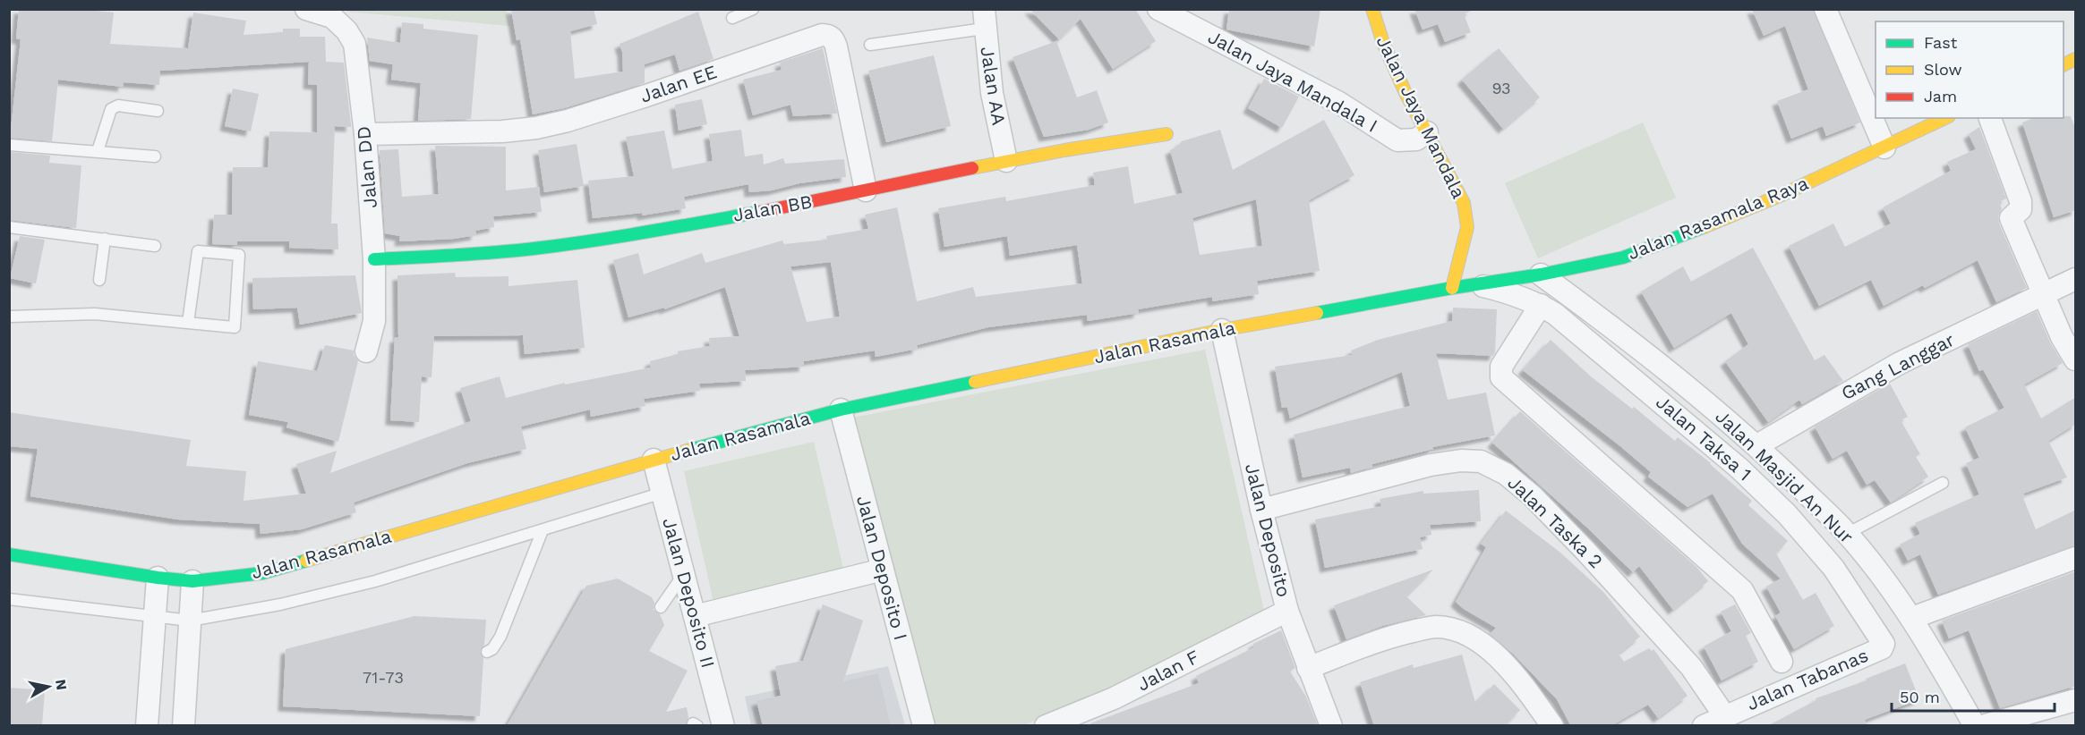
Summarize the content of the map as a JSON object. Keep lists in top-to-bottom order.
{
  "streets": {
    "street": [
      "Jalan Jaya Mandala I",
      "Jalan EE",
      "Jalan AA",
      "Jalan Jaya Mandala",
      "Jalan DD",
      "Jalan BB",
      "Jalan Rasamala Raya",
      "Jalan Rasamala",
      "Gang Langgar",
      "Jalan Taksa 1",
      "Jalan Masjid An Nur",
      "Jalan Taska 2",
      "Jalan Deposito",
      "Jalan Deposito I",
      "Jalan Deposito II",
      "Jalan F",
      "Jalan Tabanas"
    ]
  },
  "crossings": [
    ["Jalan Jaya Mandala I", "Jalan Jaya Mandala"],
    ["Jalan EE", "Jalan DD"],
    ["Jalan EE", "Jalan BB"],
    ["Jalan AA", "Jalan BB"],
    ["Jalan Jaya Mandala", "Jalan Rasamala"],
    ["Jalan DD", "Jalan BB"],
    ["Jalan Rasamala Raya", "Jalan Rasamala"],
    ["Jalan Rasamala Raya", "Jalan Taksa 1"],
    ["Jalan Rasamala Raya", "Jalan Masjid An Nur"],
    ["Jalan Rasamala", "Jalan Taksa 1"],
    ["Jalan Rasamala", "Jalan Deposito"],
    ["Jalan Rasamala", "Jalan Deposito I"],
    ["Jalan Rasamala", "Jalan Deposito II"],
    ["Gang Langgar", "Jalan Masjid An Nur"],
    ["Jalan Taksa 1", "Jalan Tabanas"],
    ["Jalan Taska 2", "Jalan Deposito"],
    ["Jalan Taska 2", "Jalan Tabanas"],
    ["Jalan Deposito", "Jalan F"]
  ],
  "house_numbers": ["93", "71-73"],
  "legend": ["Fast", "Slow", "Jam"],
  "scale_bar": "50 m",
  "north": "right"
}
